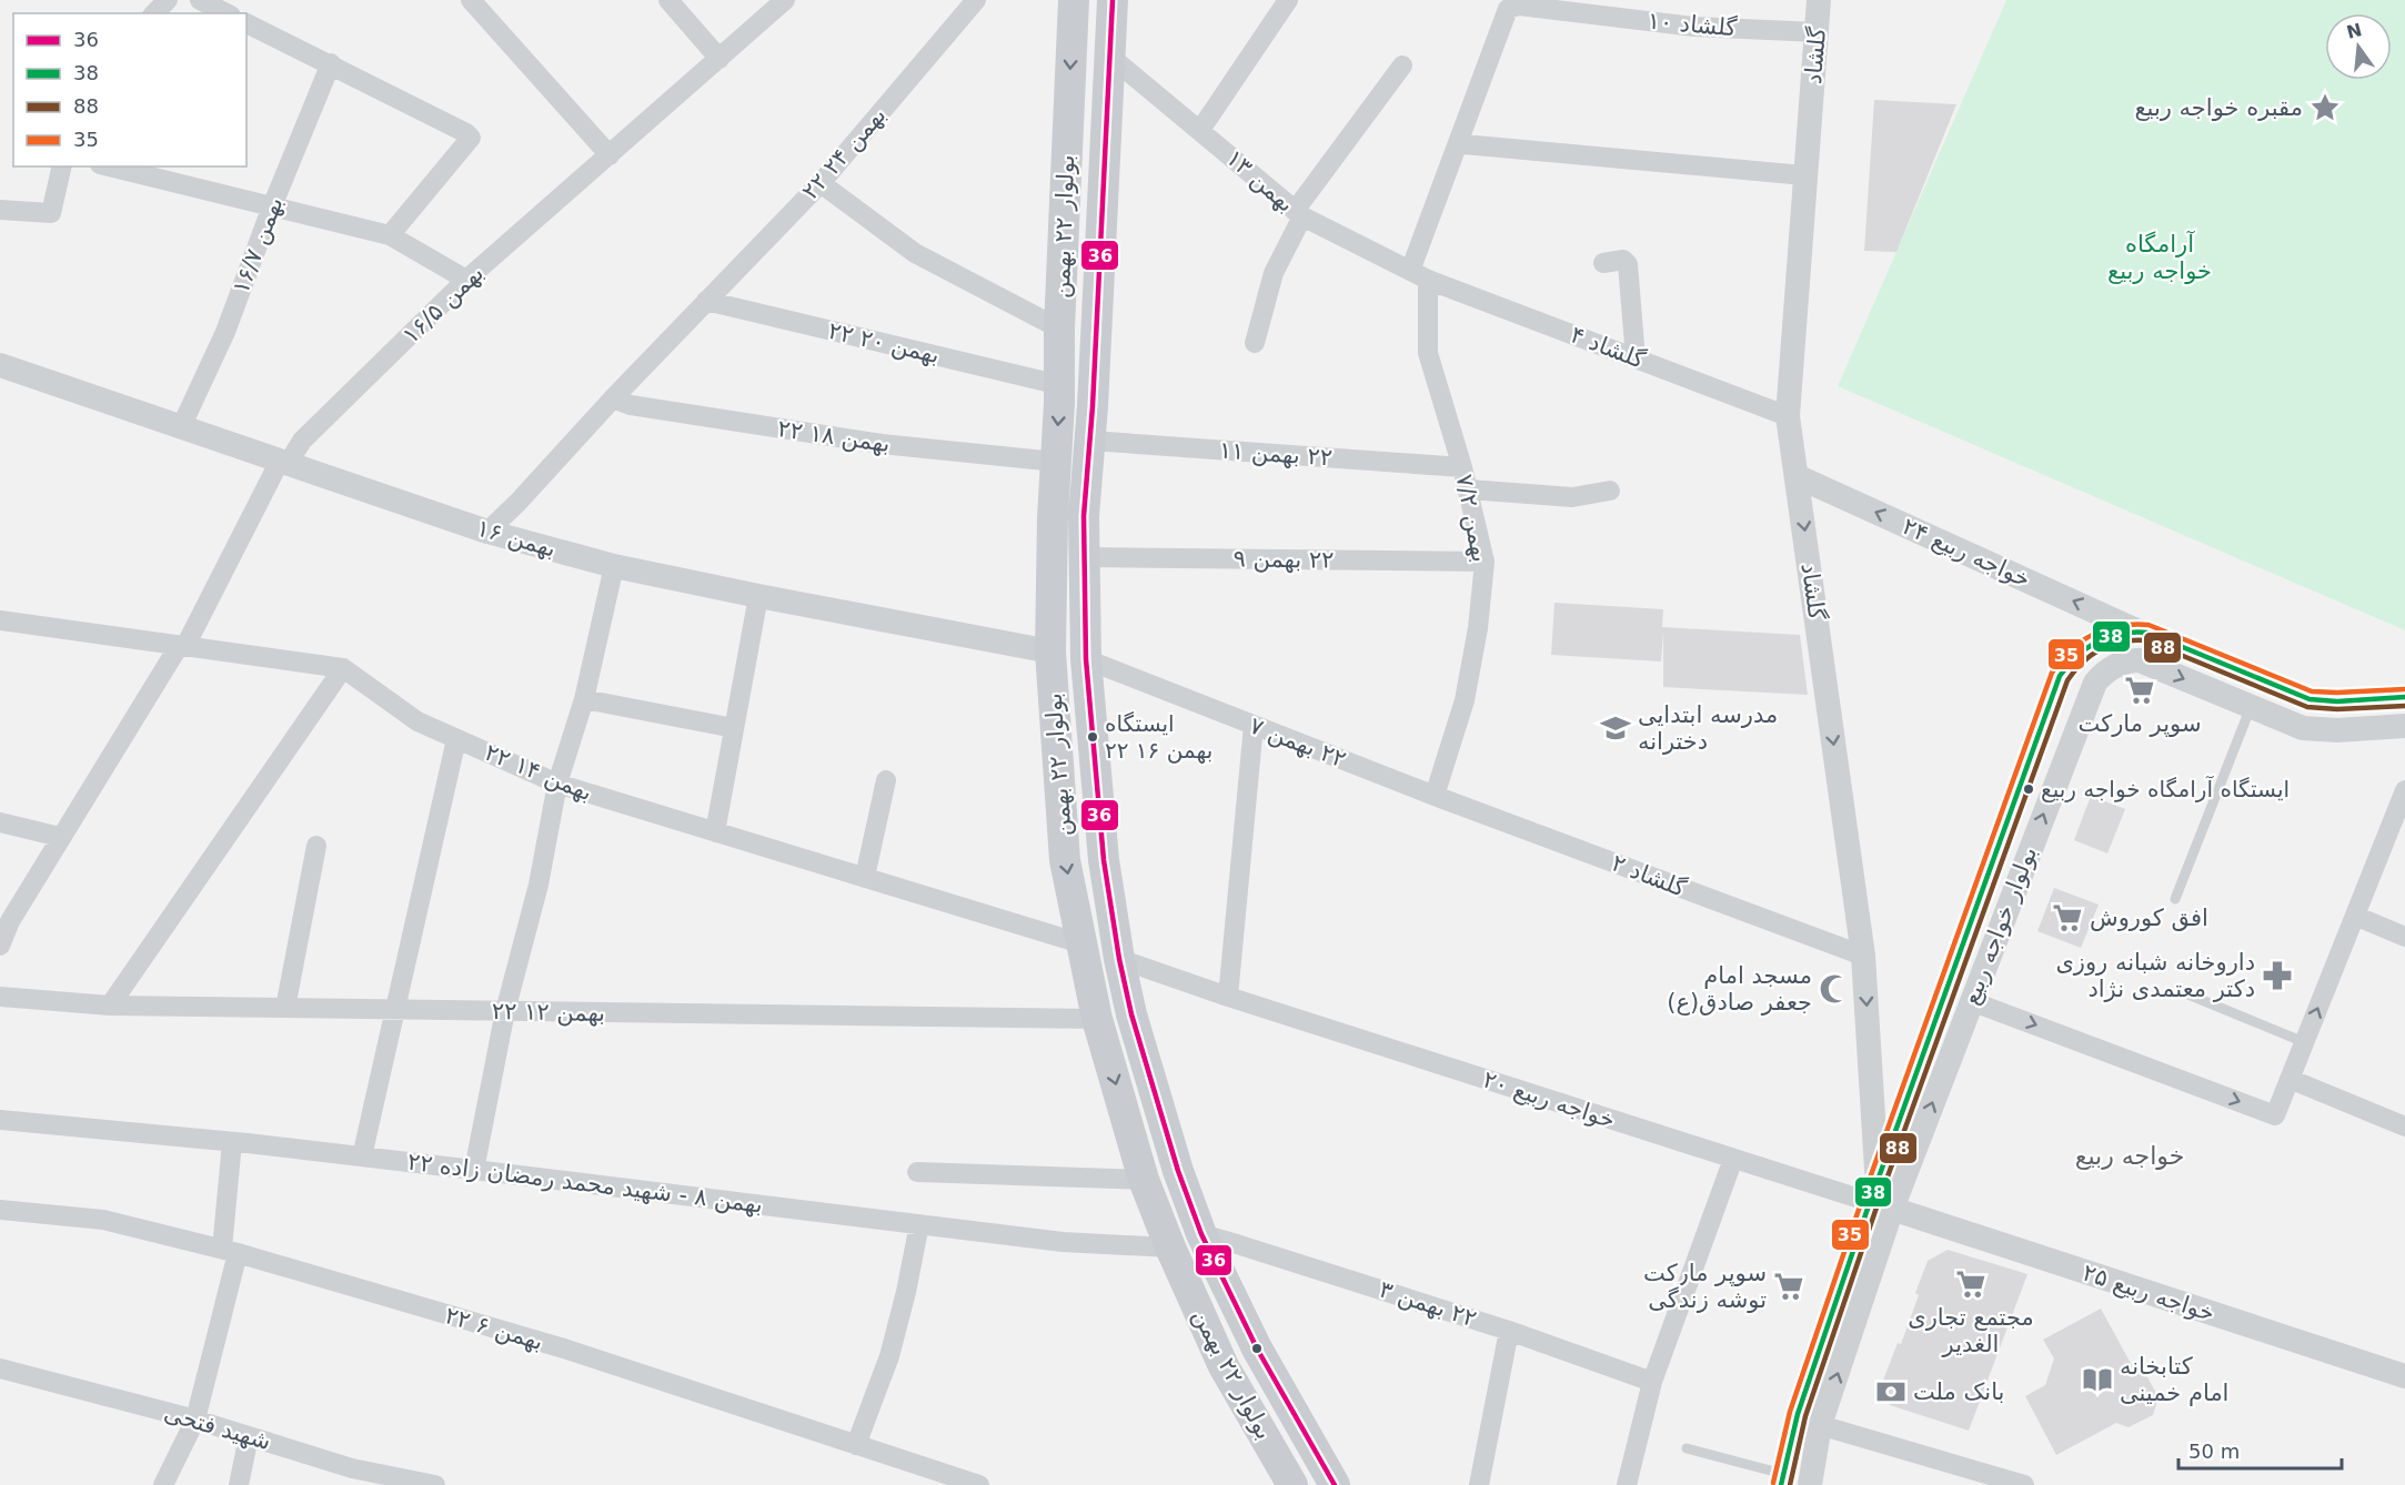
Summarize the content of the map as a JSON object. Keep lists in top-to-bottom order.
{
  "streets": {
    "main road": ["بولوار ۲۲ بهمن"],
    "street": [
      "گلشاد ۱۰",
      "گلشاد",
      "۲۲ بهمن ۲۴",
      "بهمن ۱۳",
      "بهمن ۱۶/۷",
      "بهمن ۱۶/۵",
      "۲۲ بهمن ۲۰",
      "گلشاد ۴",
      "۲۲ بهمن ۱۸",
      "٢٢ بهمن ١١",
      "بهمن ۷/۲",
      "بهمن ۱۶",
      "خواجه ربیع ۲۴",
      "٢٢ بهمن ۹",
      "٢٢ بهمن ٧",
      "۲۲ بهمن ۱۴",
      "گلشاد ۲",
      "بولوار خواجه ربیع",
      "۲۲ بهمن ۱۲",
      "خواجه ربیع ۲۰",
      "۲۲ بهمن ۸ - شهید محمد رمضان زاده",
      "خواجه ربیع ۲۵",
      "٢٢ بهمن ۳",
      "۲۲ بهمن ۶",
      "شهید فتحی"
    ]
  },
  "crossings": [
    ["گلشاد ۱۰", "گلشاد"],
    ["گلشاد", "گلشاد ۴"],
    ["گلشاد", "خواجه ربیع ۲۴"],
    ["گلشاد", "گلشاد ۲"],
    ["گلشاد", "بولوار خواجه ربیع"],
    ["گلشاد", "خواجه ربیع ۲۰"],
    ["گلشاد", "خواجه ربیع ۲۵"],
    ["۲۲ بهمن ۲۴", "۲۲ بهمن ۲۰"],
    ["۲۲ بهمن ۲۴", "۲۲ بهمن ۱۸"],
    ["۲۲ بهمن ۲۴", "بهمن ۱۶"],
    ["بهمن ۱۳", "بولوار ۲۲ بهمن"],
    ["بهمن ۱۳", "گلشاد ۴"],
    ["بهمن ۱۳", "بهمن ۷/۲"],
    ["بولوار ۲۲ بهمن", "۲۲ بهمن ۲۰"],
    ["بولوار ۲۲ بهمن", "۲۲ بهمن ۱۸"],
    ["بولوار ۲۲ بهمن", "٢٢ بهمن ١١"],
    ["بولوار ۲۲ بهمن", "بهمن ۱۶"],
    ["بولوار ۲۲ بهمن", "٢٢ بهمن ۹"],
    ["بولوار ۲۲ بهمن", "٢٢ بهمن ٧"],
    ["بولوار ۲۲ بهمن", "۲۲ بهمن ۱۴"],
    ["بولوار ۲۲ بهمن", "۲۲ بهمن ۱۲"],
    ["بولوار ۲۲ بهمن", "خواجه ربیع ۲۰"],
    ["بولوار ۲۲ بهمن", "۲۲ بهمن ۸ - شهید محمد رمضان زاده"],
    ["بولوار ۲۲ بهمن", "٢٢ بهمن ۳"],
    ["بهمن ۱۶/۷", "بهمن ۱۶"],
    ["بهمن ۱۶/۵", "بهمن ۱۶"],
    ["بهمن ۱۶/۵", "۲۲ بهمن ۱۴"],
    ["گلشاد ۴", "بهمن ۷/۲"],
    ["٢٢ بهمن ١١", "بهمن ۷/۲"],
    ["بهمن ۷/۲", "٢٢ بهمن ۹"],
    ["بهمن ۷/۲", "٢٢ بهمن ٧"],
    ["بهمن ۷/۲", "گلشاد ۲"],
    ["خواجه ربیع ۲۴", "بولوار خواجه ربیع"],
    ["٢٢ بهمن ٧", "گلشاد ۲"],
    ["بولوار خواجه ربیع", "خواجه ربیع ۲۰"],
    ["بولوار خواجه ربیع", "خواجه ربیع ۲۵"],
    ["خواجه ربیع ۲۰", "خواجه ربیع ۲۵"]
  ],
  "one_way": ["گلشاد", "خواجه ربیع ۲۴"],
  "districts": ["خواجه ربیع"],
  "parks": ["آرامگاه خواجه ربیع"],
  "places": {
    "place": ["مقبره خواجه ربیع"],
    "supermarket": [
      "سوپر مارکت",
      "افق کوروش",
      "مجتمع تجاری الغدیر",
      "سوپر مارکت توشه زندگی"
    ],
    "school or university": ["مدرسه ابتدایی دخترانه"],
    "other": ["ایستگاه ۲۲ بهمن ۱۶", "ایستگاه آرامگاه خواجه ربیع"],
    "pharmacy": ["داروخانه شبانه روزی دکتر معتمدی نژاد"],
    "mosque": ["مسجد امام جعفر صادق(ع)"],
    "library": ["کتابخانه امام خمینی"],
    "bank": ["بانک ملت"]
  },
  "lines": [
    "transit line 36",
    "transit line 35",
    "transit line 38",
    "transit line 88"
  ],
  "legend": [
    "36",
    "38",
    "88",
    "35"
  ],
  "scale_bar": "50 m",
  "north": "top"
}
